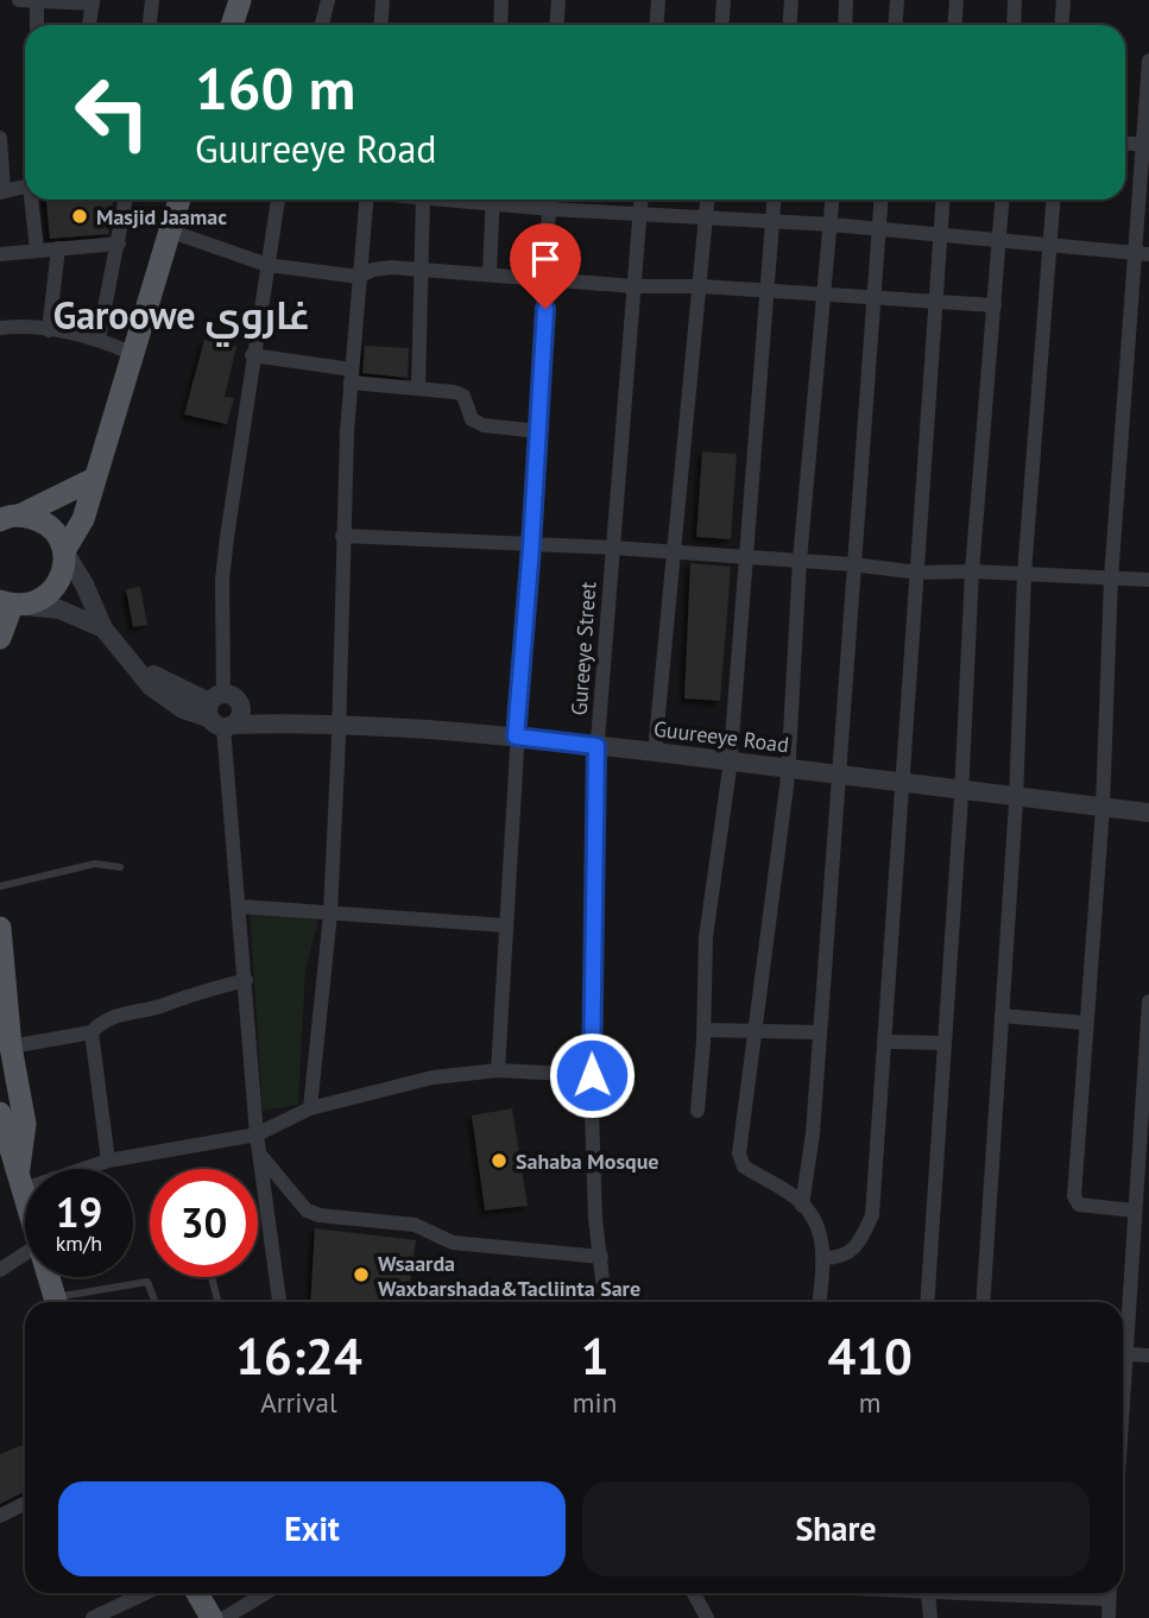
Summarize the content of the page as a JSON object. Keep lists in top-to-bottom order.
{
  "streets": {
    "street": ["Gureeye Street", "Guureeye Road"]
  },
  "crossings": [
    ["Gureeye Street", "Guureeye Road"]
  ],
  "districts": ["Garoowe غاروي"],
  "places": ["Masjid Jaamac", "Sahaba Mosque", "Wsaarda Waxbarshada&Tacliinta Sare"],
  "page": {
    "turn": ["160 m", "Guureeye Road"],
    "speed": "19 km/h",
    "limit": "30",
    "eta": [
      "16:24",
      "Arrival",
      "1",
      "min",
      "410",
      "m"
    ],
    "buttons": ["Exit", "Share"]
  }
}
